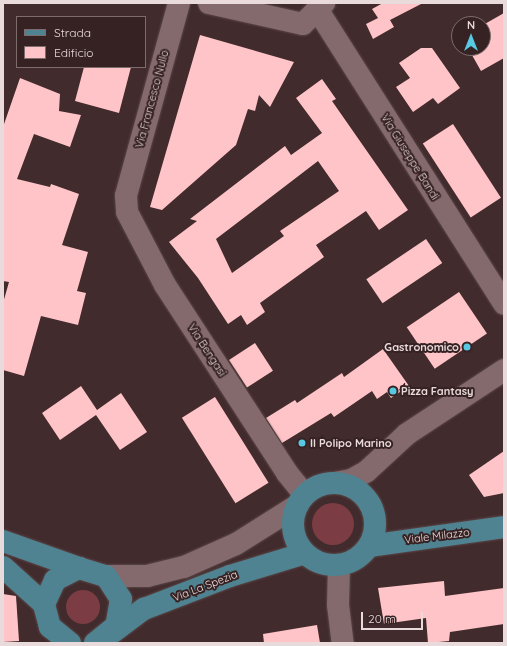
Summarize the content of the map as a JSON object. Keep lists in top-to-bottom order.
{
  "streets": {
    "main road": ["Viale Milazzo", "Via La Spezia"],
    "street": ["Via Francesco Nullo", "Via Giuseppe Bandi", "Via Bengasi"]
  },
  "crossings": [
    ["Via Francesco Nullo", "Via Bengasi"],
    ["Via Bengasi", "Viale Milazzo"],
    ["Via Bengasi", "Via La Spezia"],
    ["Viale Milazzo", "Via La Spezia"]
  ],
  "places": ["Gastronomico", "Pizza Fantasy", "Il Polipo Marino"],
  "legend": ["Strada", "Edificio"],
  "scale_bar": "20 m",
  "north": "top"
}
